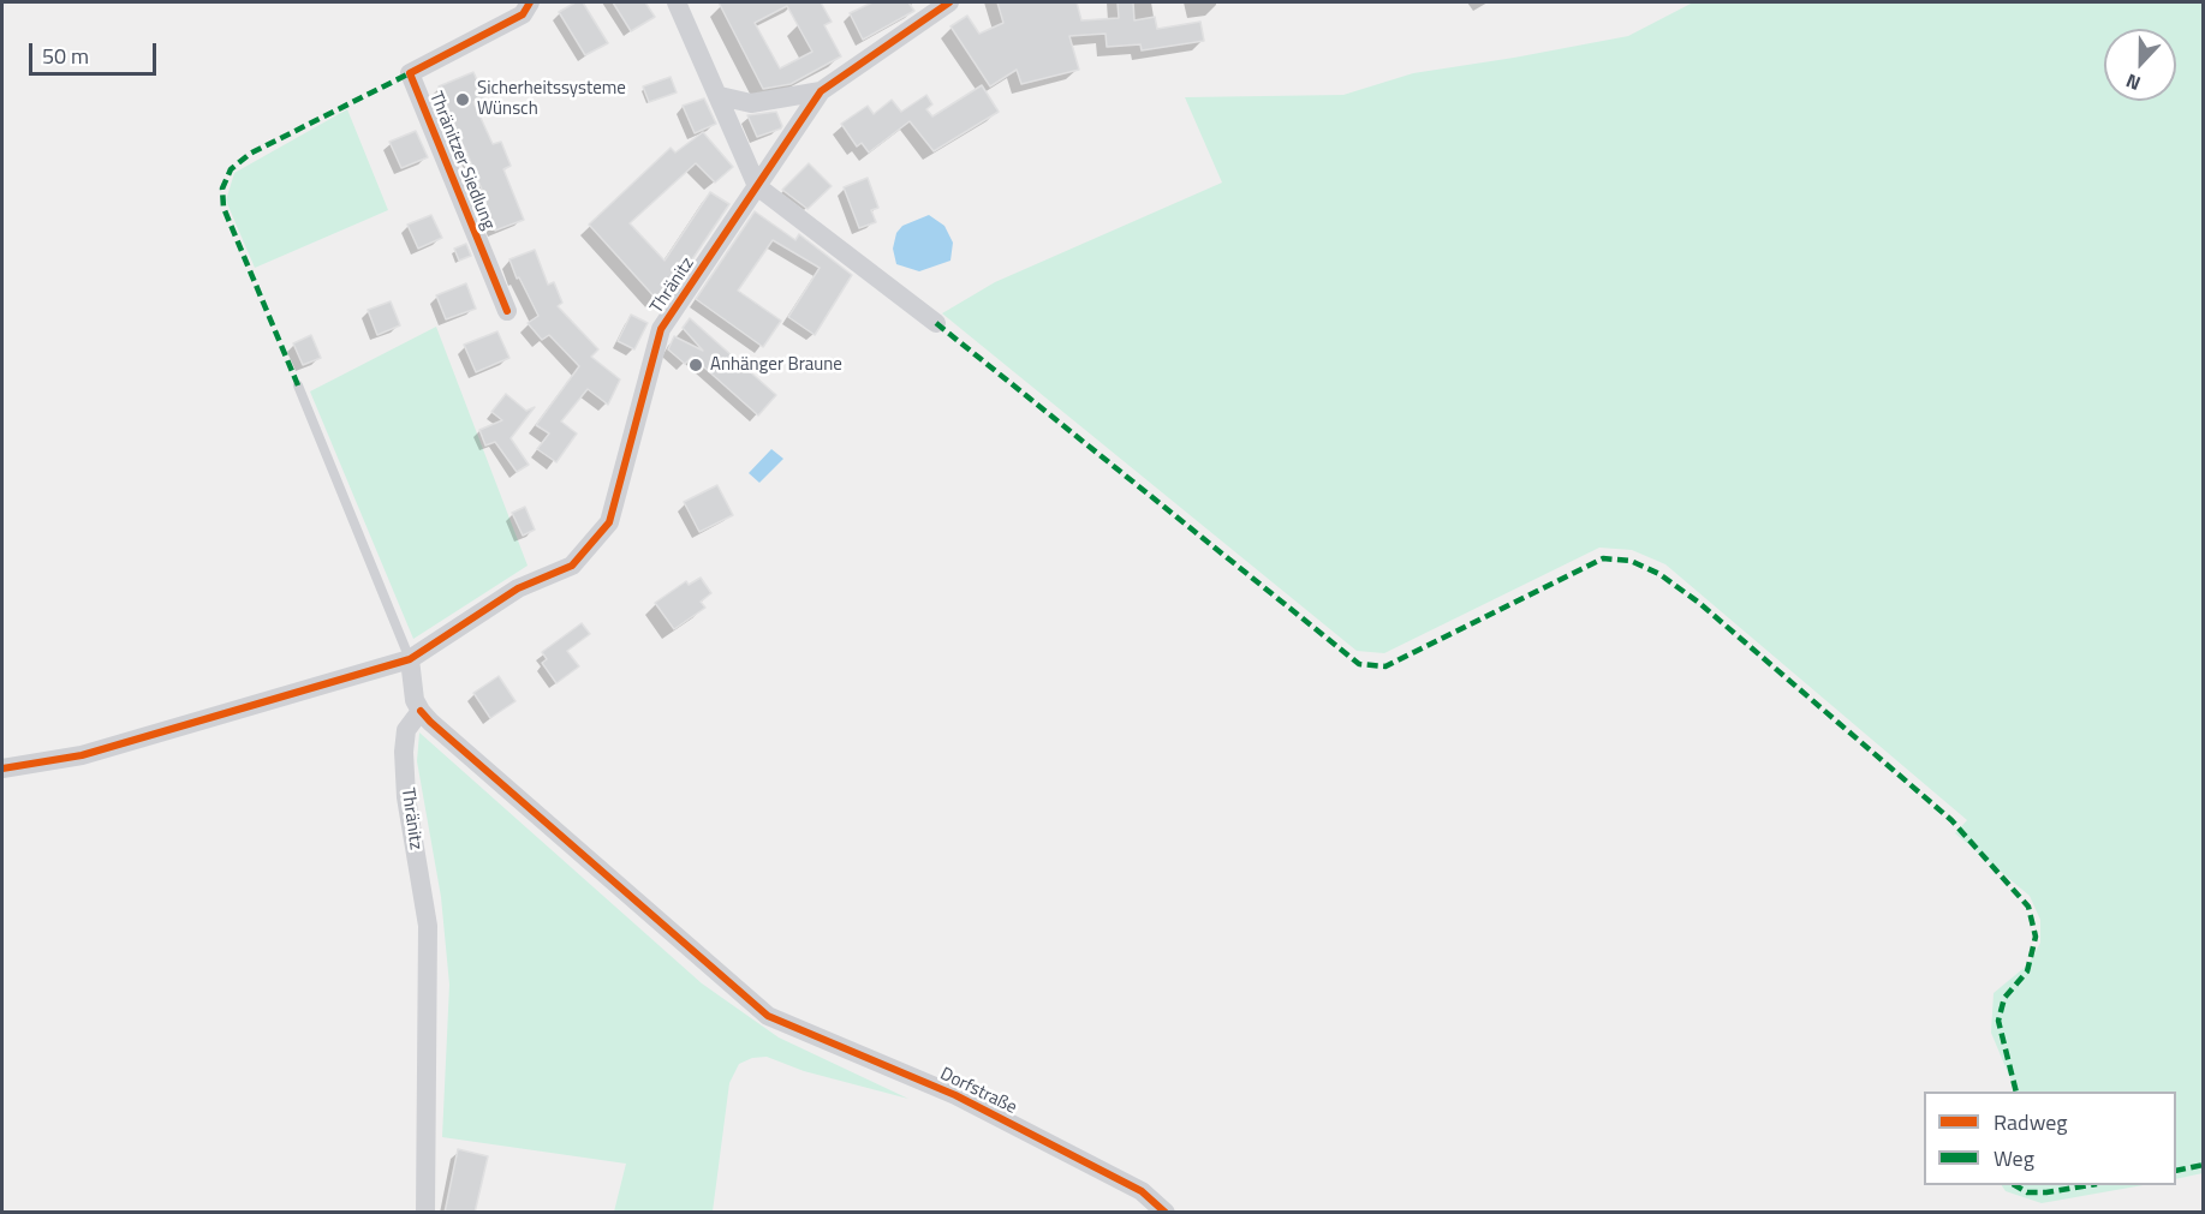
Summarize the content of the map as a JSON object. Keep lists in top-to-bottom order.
{
  "streets": {
    "street": ["Thränitzer Siedlung", "Thränitz", "Dorfstraße"]
  },
  "crossings": [
    ["Thränitz", "Dorfstraße"]
  ],
  "places": ["Sicherheitssysteme Wünsch", "Anhänger Braune"],
  "legend": ["Radweg", "Weg"],
  "scale_bar": "50 m",
  "north": "bottom"
}
